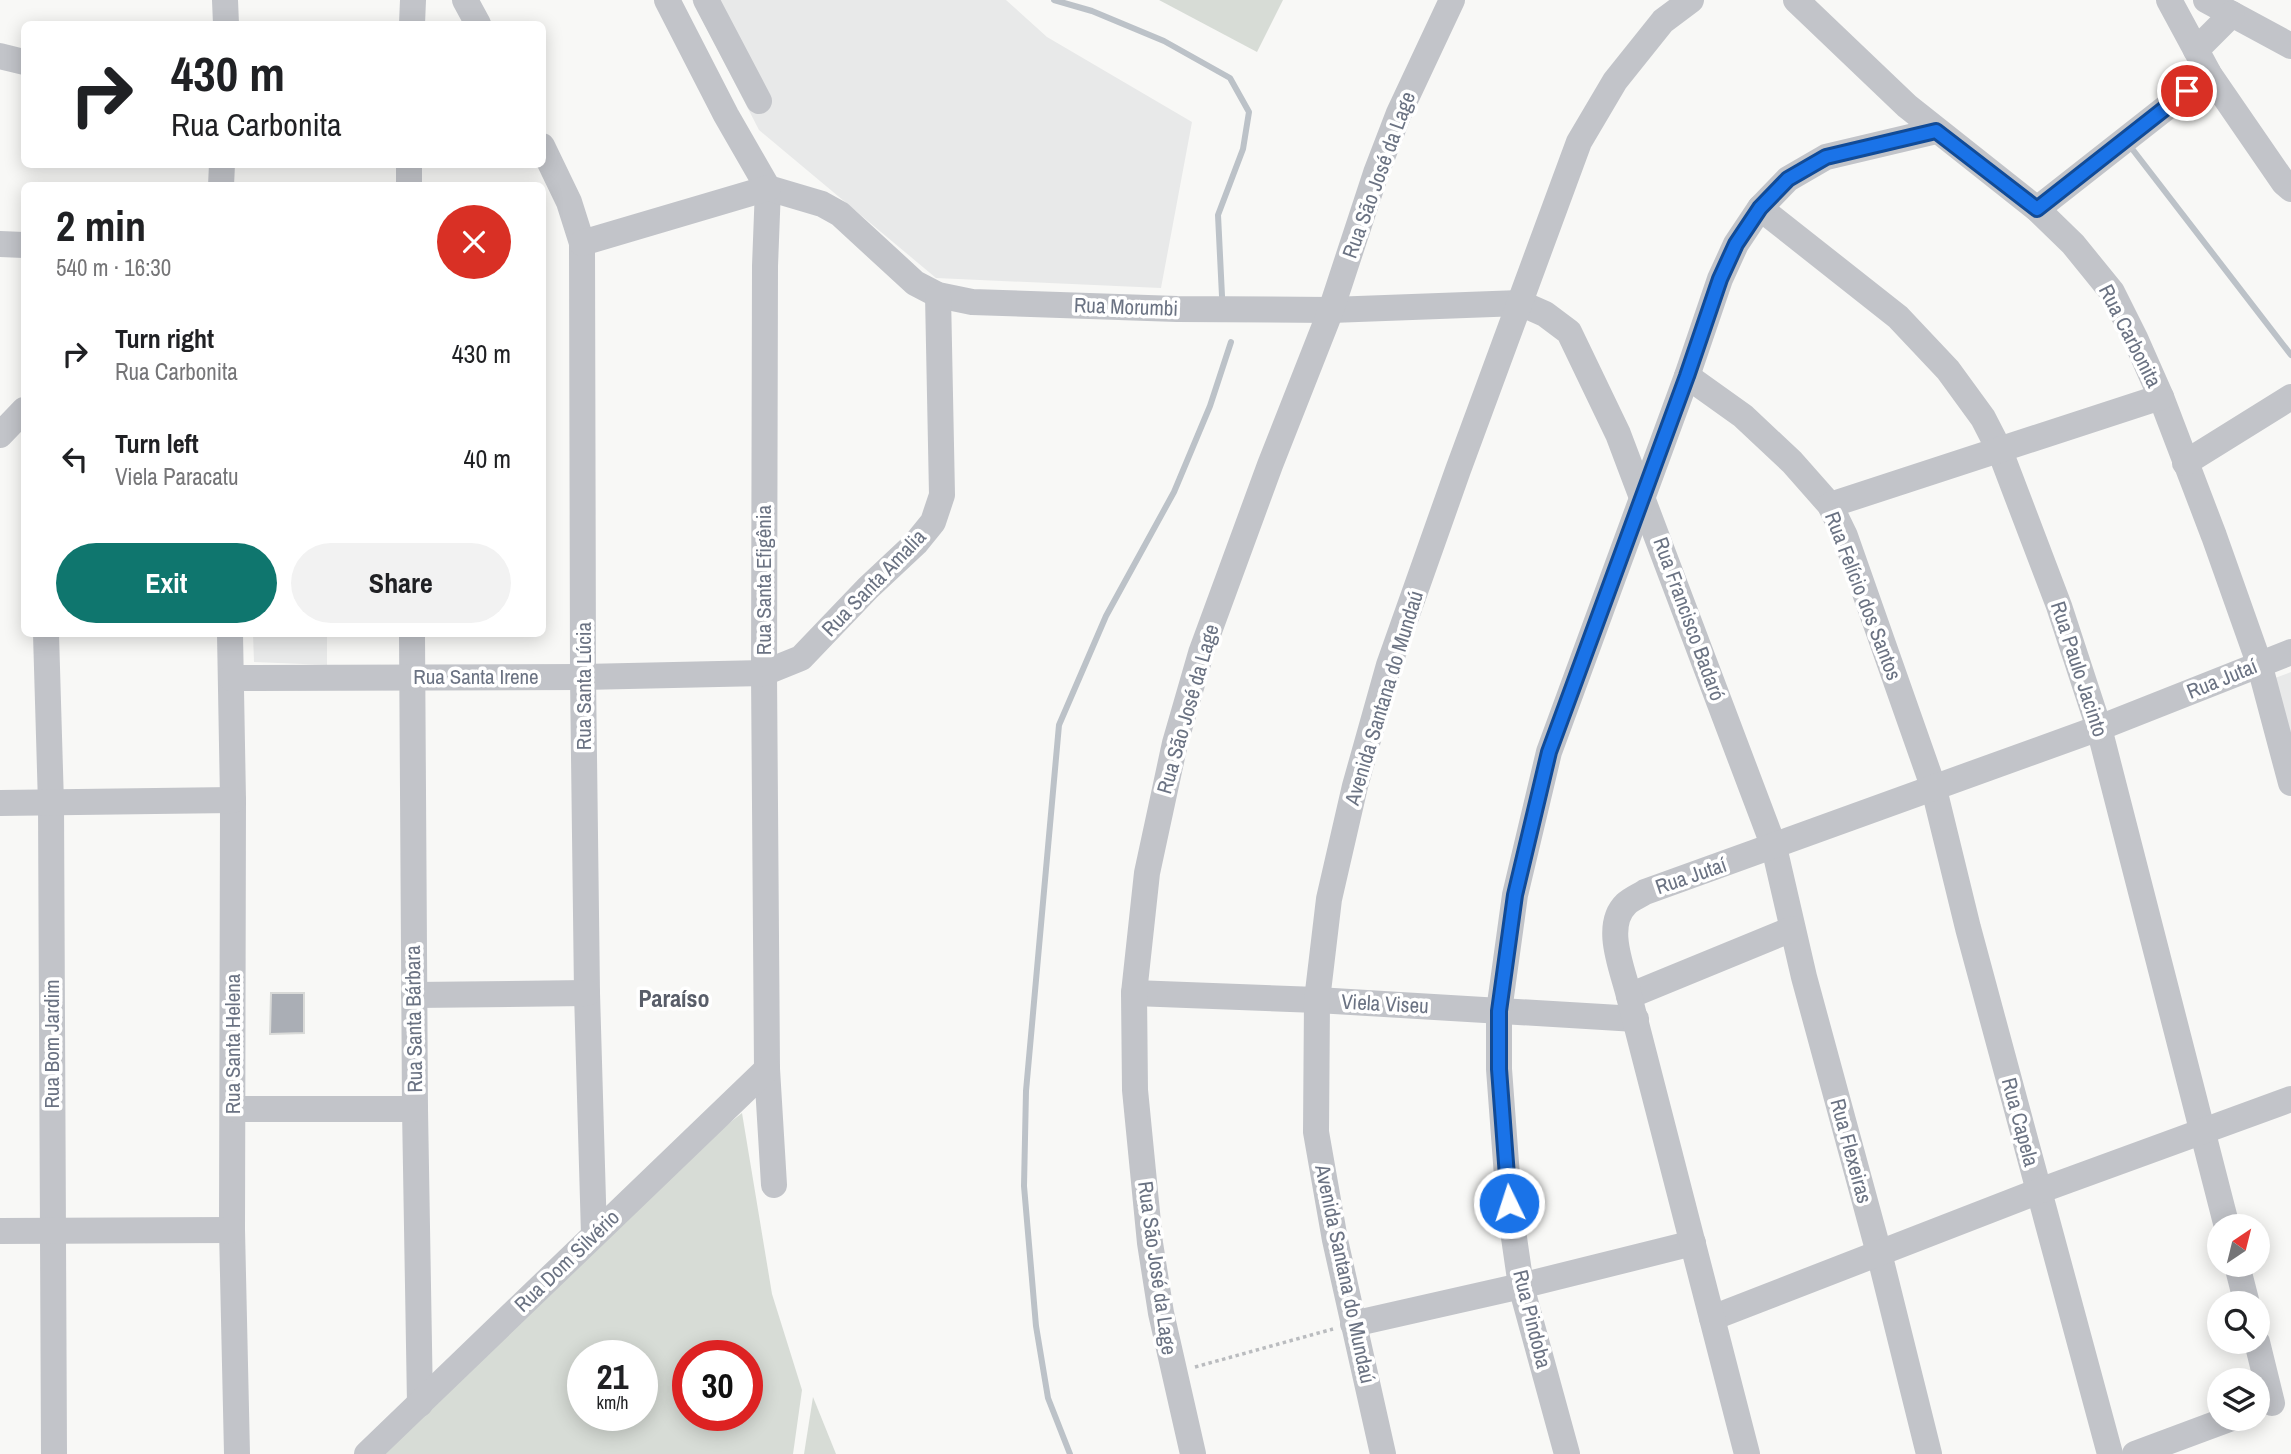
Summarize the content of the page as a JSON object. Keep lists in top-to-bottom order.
{
  "streets": {
    "street": [
      "Rua São José da Lage",
      "Rua Morumbi",
      "Rua Carbonita",
      "Rua Santa Efigênia",
      "Rua Santa Amalia",
      "Rua Felício dos Santos",
      "Rua Francisco Badaró",
      "Rua Paulo Jacinto",
      "Rua Santa Irene",
      "Rua Jutaí",
      "Rua Santa Lúcia",
      "Avenida Santana do Mundaú",
      "Viela Viseu",
      "Rua Santa Bárbara",
      "Rua Bom Jardim",
      "Rua Santa Helena",
      "Rua Capela",
      "Rua Flexeiras",
      "Rua Dom Silvério",
      "Rua Pindoba"
    ]
  },
  "crossings": [
    ["Rua São José da Lage", "Rua Morumbi"],
    ["Rua São José da Lage", "Viela Viseu"],
    ["Rua Morumbi", "Rua Santa Efigênia"],
    ["Rua Morumbi", "Rua Santa Amalia"],
    ["Rua Morumbi", "Rua Francisco Badaró"],
    ["Rua Morumbi", "Avenida Santana do Mundaú"],
    ["Rua Carbonita", "Rua Jutaí"],
    ["Rua Carbonita", "Rua Pindoba"],
    ["Rua Santa Efigênia", "Rua Santa Amalia"],
    ["Rua Santa Efigênia", "Rua Santa Irene"],
    ["Rua Santa Efigênia", "Rua Dom Silvério"],
    ["Rua Santa Amalia", "Rua Santa Irene"],
    ["Rua Felício dos Santos", "Rua Jutaí"],
    ["Rua Felício dos Santos", "Rua Capela"],
    ["Rua Felício dos Santos", "Rua Pindoba"],
    ["Rua Francisco Badaró", "Rua Jutaí"],
    ["Rua Francisco Badaró", "Avenida Santana do Mundaú"],
    ["Rua Francisco Badaró", "Rua Flexeiras"],
    ["Rua Francisco Badaró", "Rua Pindoba"],
    ["Rua Paulo Jacinto", "Rua Jutaí"],
    ["Rua Paulo Jacinto", "Rua Pindoba"],
    ["Rua Santa Irene", "Rua Santa Lúcia"],
    ["Rua Santa Irene", "Rua Santa Bárbara"],
    ["Rua Santa Irene", "Rua Santa Helena"],
    ["Rua Jutaí", "Viela Viseu"],
    ["Rua Jutaí", "Rua Capela"],
    ["Rua Jutaí", "Rua Flexeiras"],
    ["Rua Santa Lúcia", "Rua Dom Silvério"],
    ["Avenida Santana do Mundaú", "Viela Viseu"],
    ["Viela Viseu", "Rua Flexeiras"],
    ["Viela Viseu", "Rua Pindoba"],
    ["Rua Santa Bárbara", "Rua Dom Silvério"]
  ],
  "districts": ["Paraíso"],
  "north": "top right",
  "page": {
    "turn": ["430 m", "Rua Carbonita"],
    "heading": ["2 min", "540 m · 16:30"],
    "list": [
      {
        "name": "Turn right",
        "note": "Rua Carbonita",
        "value": "430 m"
      },
      {
        "name": "Turn left",
        "note": "Viela Paracatu",
        "value": "40 m"
      }
    ],
    "buttons": ["Exit", "Share"],
    "speed": "21 km/h",
    "limit": "30"
  }
}
